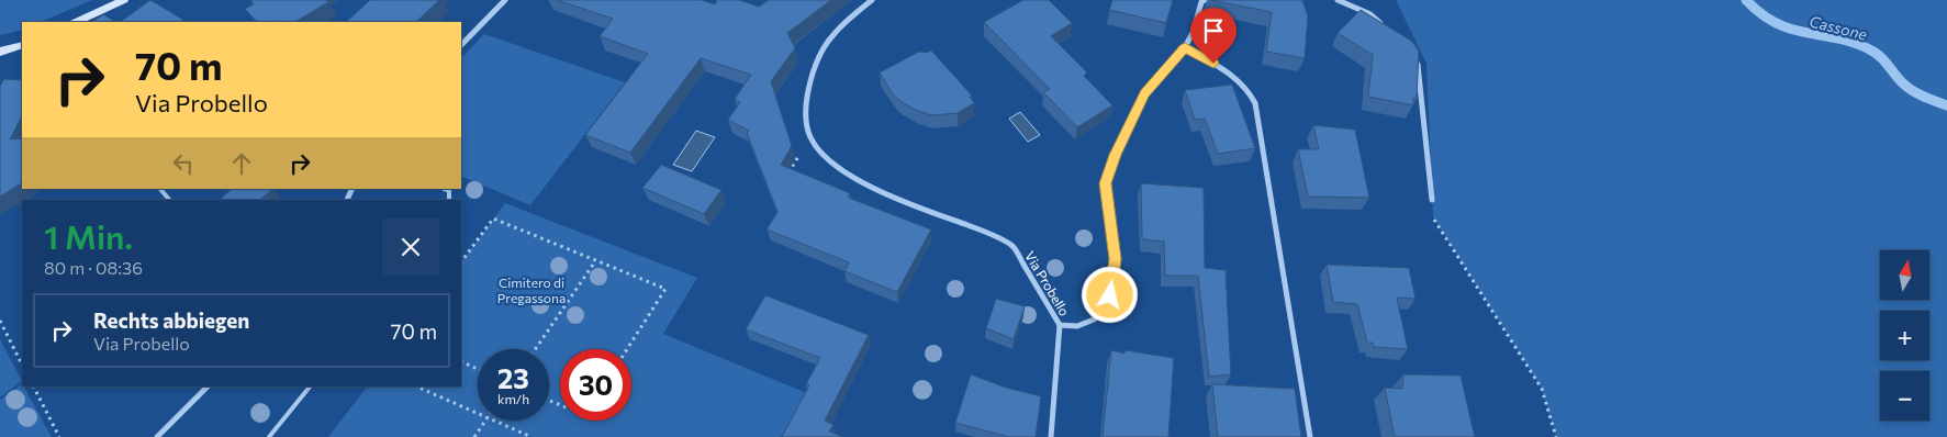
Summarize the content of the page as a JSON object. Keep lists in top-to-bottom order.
{
  "streets": {
    "street": ["Via Probello"]
  },
  "water": ["Cassone"],
  "parks": ["Cimitero di Pregassona"],
  "north": "top",
  "page": {
    "turn": ["70 m", "Via Probello"],
    "heading": ["1 Min.", "80 m · 08:36"],
    "map_buttons": ["+", "−"],
    "list": [
      {
        "name": "Rechts abbiegen",
        "note": "Via Probello",
        "value": "70 m"
      }
    ],
    "speed": "23 km/h",
    "limit": "30"
  }
}
